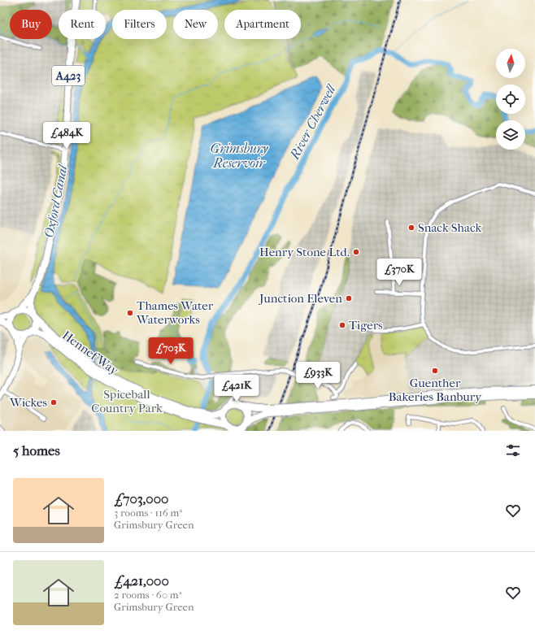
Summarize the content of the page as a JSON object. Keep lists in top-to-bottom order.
{
  "streets": {
    "highway": ["A423", "Hennef Way"]
  },
  "crossings": [
    ["A423", "Hennef Way"]
  ],
  "water": ["River Cherwell", "Grimsbury Reservoir", "Oxford Canal"],
  "parks": ["Spiceball Country Park"],
  "places": [
    "Snack Shack",
    "Henry Stone Ltd.",
    "Junction Eleven",
    "Thames Water Waterworks",
    "Tigers",
    "Guenther Bakeries Banbury",
    "Wickes"
  ],
  "north": "top",
  "page": {
    "chip": [
      "Buy",
      "Rent",
      "Filters",
      "New",
      "Apartment"
    ],
    "price": [
      "£484K",
      "£370K",
      "£703K",
      "£933K",
      "£421K"
    ],
    "heading": "5 homes",
    "list": [
      {
        "name": "£703,000",
        "note": "3 rooms · 116 m² · Grimsbury Green"
      },
      {
        "name": "£421,000",
        "note": "2 rooms · 60 m² · Grimsbury Green"
      }
    ]
  }
}
